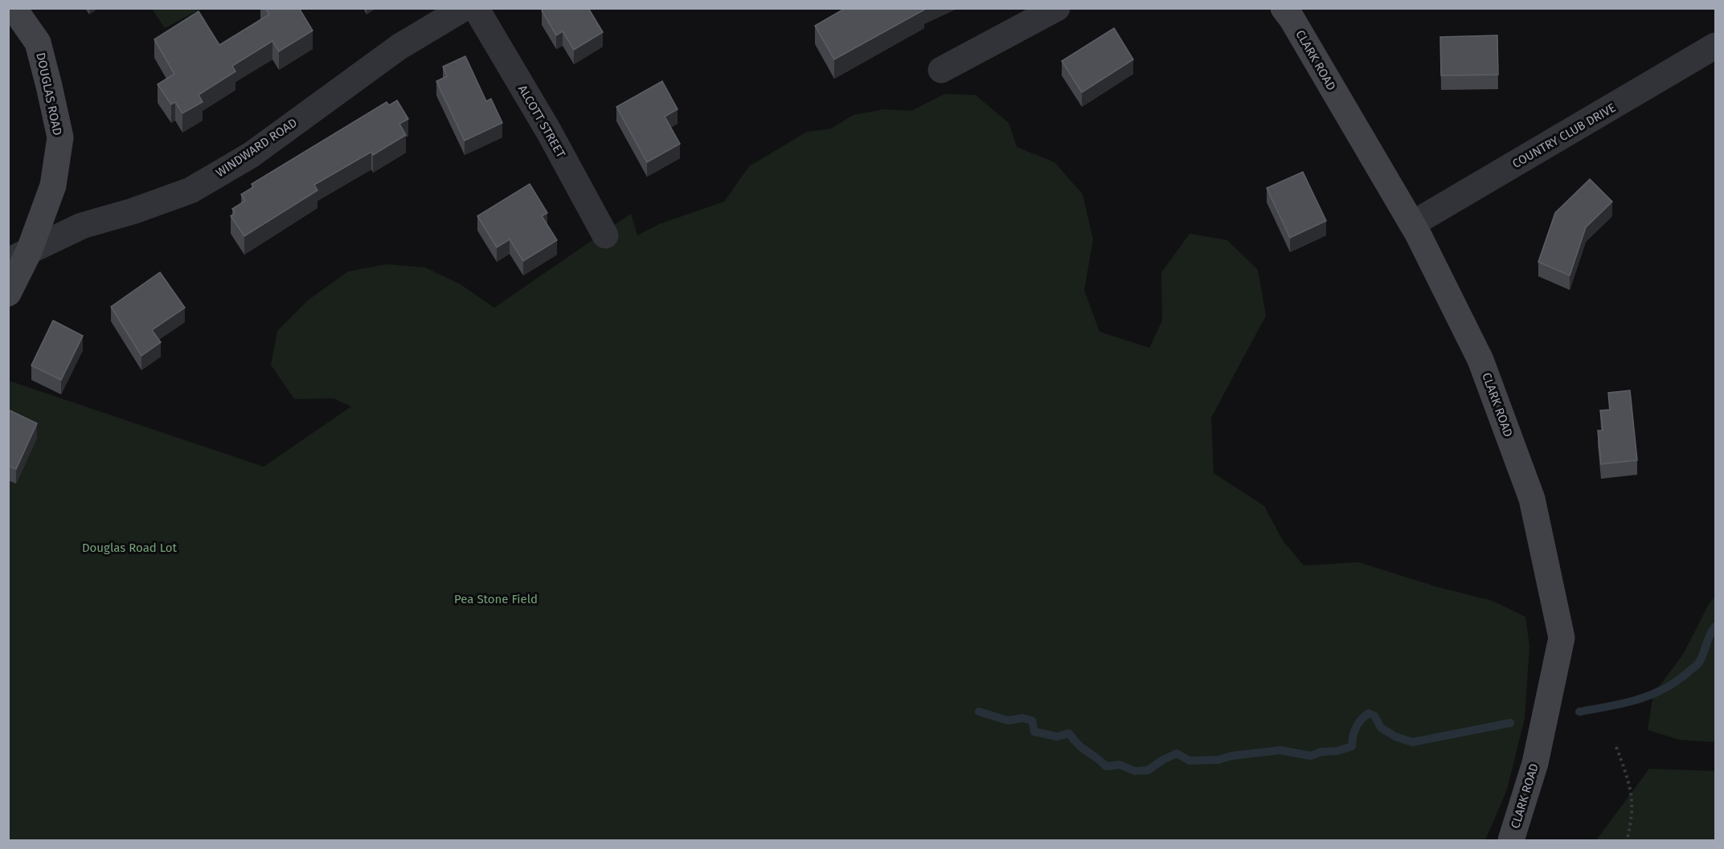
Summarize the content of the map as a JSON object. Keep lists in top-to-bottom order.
{
  "streets": {
    "street": [
      "CLARK ROAD",
      "DOUGLAS ROAD",
      "ALCOTT STREET",
      "COUNTRY CLUB DRIVE",
      "WINDWARD ROAD"
    ]
  },
  "crossings": [
    ["CLARK ROAD", "COUNTRY CLUB DRIVE"],
    ["DOUGLAS ROAD", "WINDWARD ROAD"]
  ],
  "parks": ["Douglas Road Lot", "Pea Stone Field"]
}
